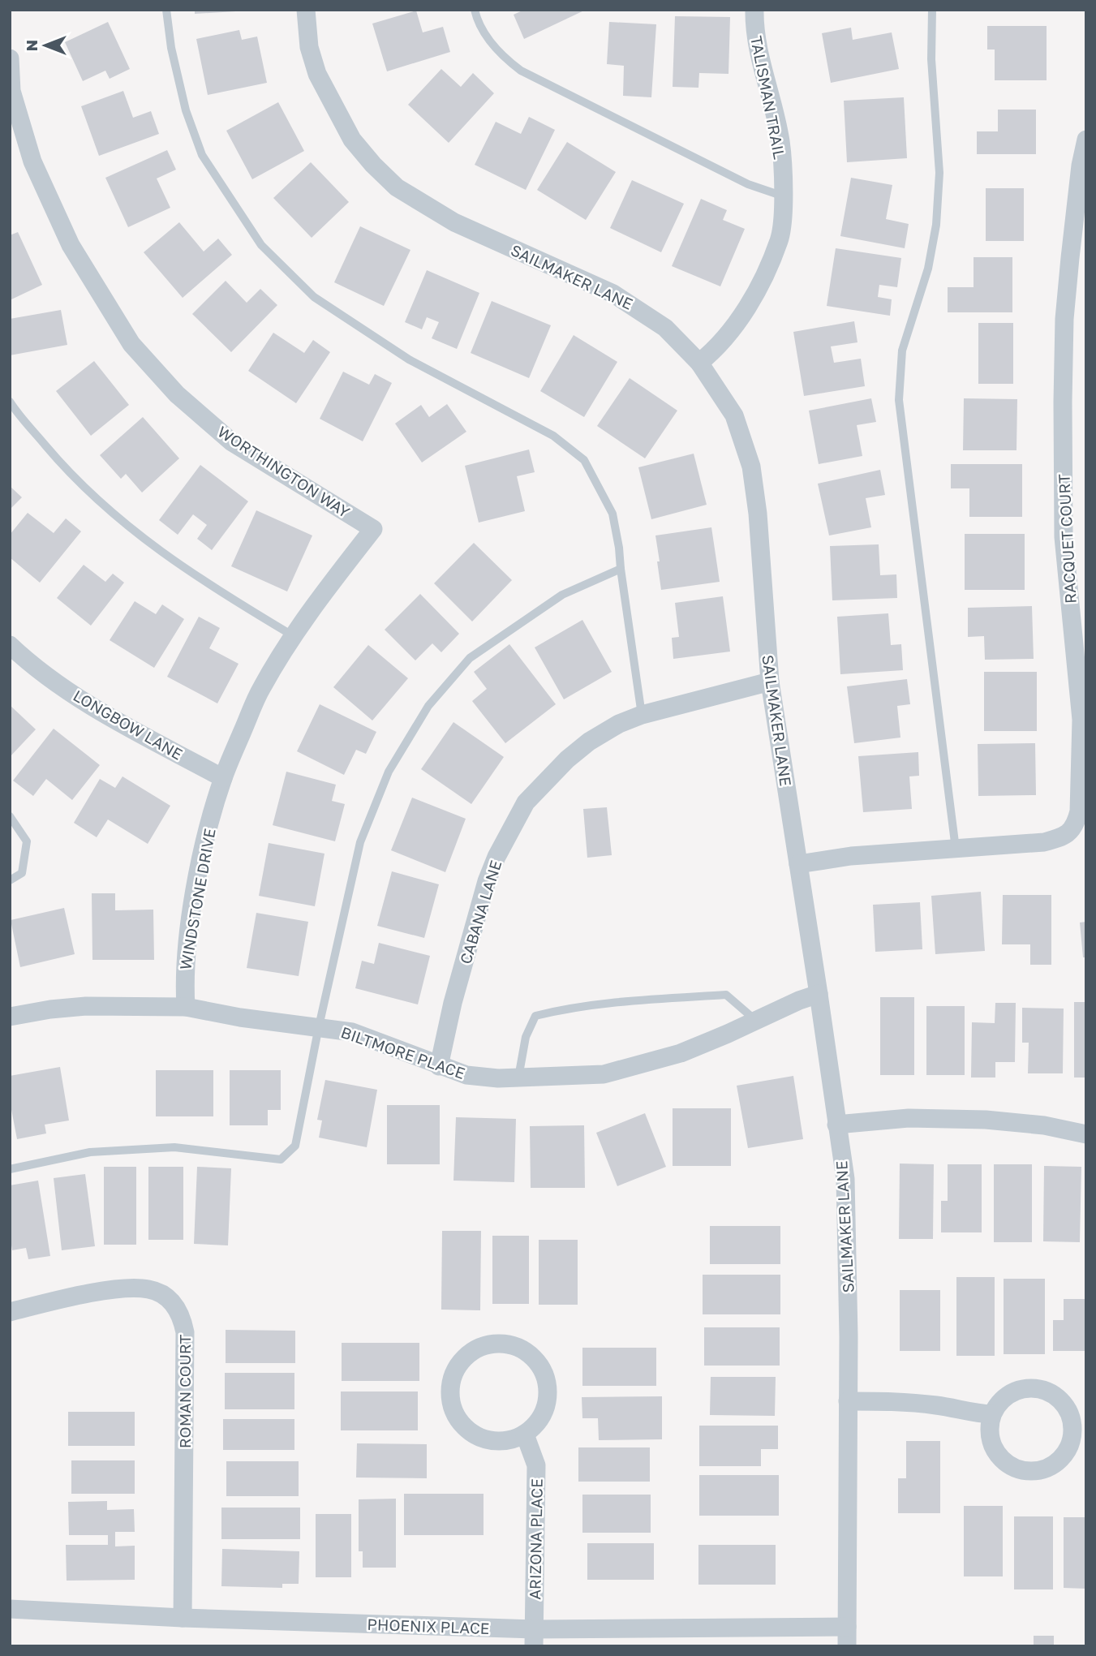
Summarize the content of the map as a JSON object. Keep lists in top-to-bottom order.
{
  "streets": {
    "street": [
      "TALISMAN TRAIL",
      "SAILMAKER LANE",
      "WORTHINGTON WAY",
      "RACQUET COURT",
      "LONGBOW LANE",
      "WINDSTONE DRIVE",
      "CABANA LANE",
      "BILTMORE PLACE",
      "ROMAN COURT",
      "ARIZONA PLACE",
      "PHOENIX PLACE"
    ]
  },
  "crossings": [
    ["TALISMAN TRAIL", "SAILMAKER LANE"],
    ["SAILMAKER LANE", "RACQUET COURT"],
    ["SAILMAKER LANE", "CABANA LANE"],
    ["SAILMAKER LANE", "BILTMORE PLACE"],
    ["SAILMAKER LANE", "PHOENIX PLACE"],
    ["WORTHINGTON WAY", "WINDSTONE DRIVE"],
    ["LONGBOW LANE", "WINDSTONE DRIVE"],
    ["WINDSTONE DRIVE", "BILTMORE PLACE"],
    ["CABANA LANE", "BILTMORE PLACE"],
    ["ROMAN COURT", "PHOENIX PLACE"],
    ["ARIZONA PLACE", "PHOENIX PLACE"]
  ],
  "north": "left"
}
